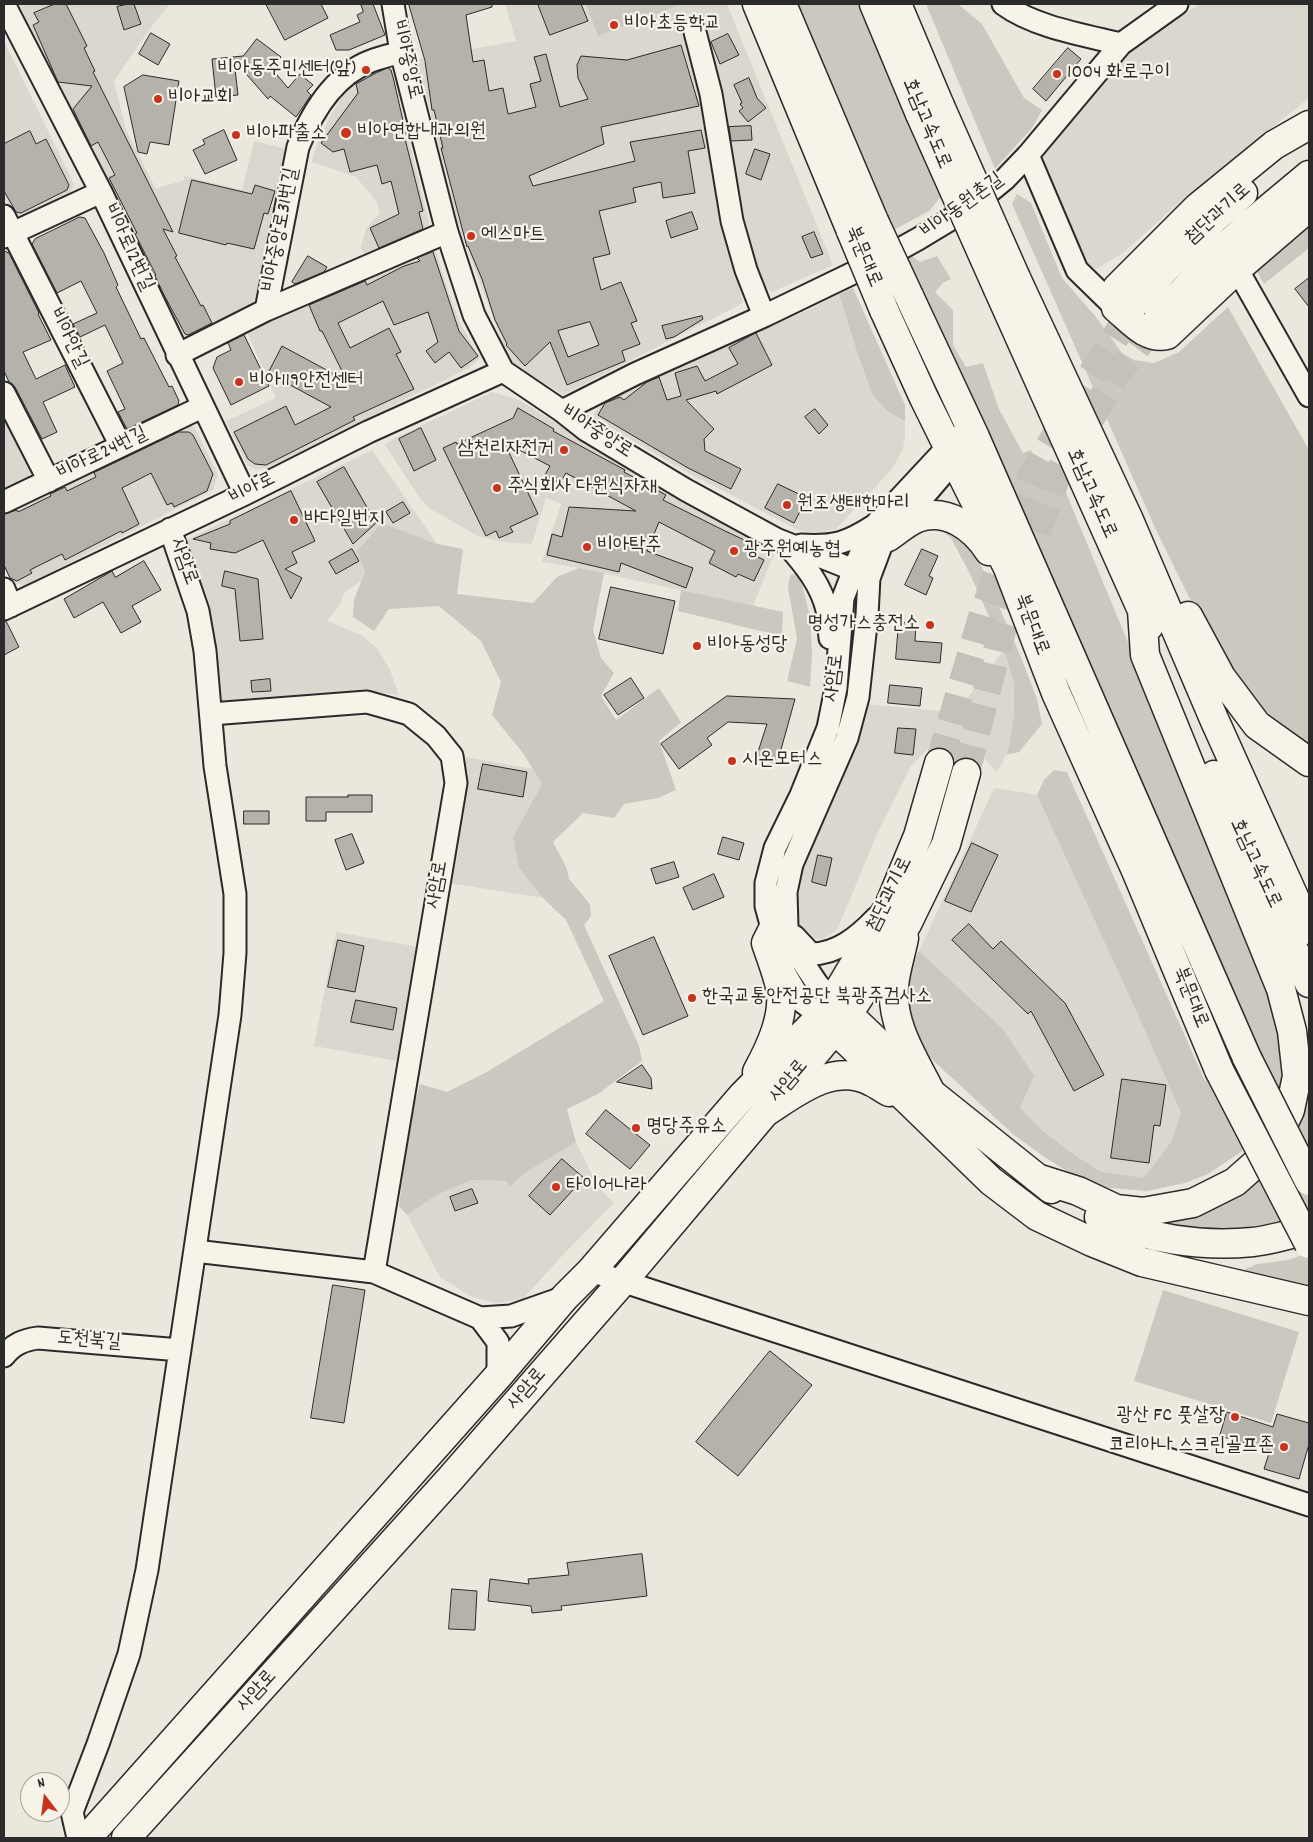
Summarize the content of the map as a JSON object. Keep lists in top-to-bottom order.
{
  "streets": {
    "main road": [
      "호남고속도로",
      "첨단과기로",
      "북문대로",
      "사암로"
    ],
    "street": [
      "비아중앙로",
      "비아동원촌길",
      "비아중앙로31번길",
      "비아로12번길",
      "비아안길",
      "비아로24번길",
      "비아로",
      "도천북길"
    ]
  },
  "crossings": [
    ["비아중앙로", "비아동원촌길"],
    ["비아중앙로", "비아중앙로31번길"],
    ["비아중앙로", "비아로"],
    ["비아중앙로", "사암로"],
    ["첨단과기로", "사암로"],
    ["비아로12번길", "비아안길"],
    ["비아로12번길", "비아로24번길"],
    ["비아로12번길", "비아로"],
    ["북문대로", "사암로"],
    ["비아안길", "비아로24번길"],
    ["비아로", "사암로"],
    ["사암로", "도천북길"]
  ],
  "places": [
    "비아초등학교",
    "비아동주민센터(앞)",
    "1004 화로구이",
    "비아교회",
    "비아연합내과의원",
    "비아파출소",
    "에스마트",
    "비아119안전센터",
    "삼천리자전거",
    "주식회사 다원식자재",
    "원조생태한마리",
    "바다일번지",
    "비아탁주",
    "광주원예농협",
    "명성가스충전소",
    "비아동성당",
    "시온모터스",
    "한국교통안전공단 북광주검사소",
    "명당주유소",
    "타이어나라",
    "광산 FC 풋살장",
    "코리아나 스크린골프존"
  ],
  "north": "top"
}
